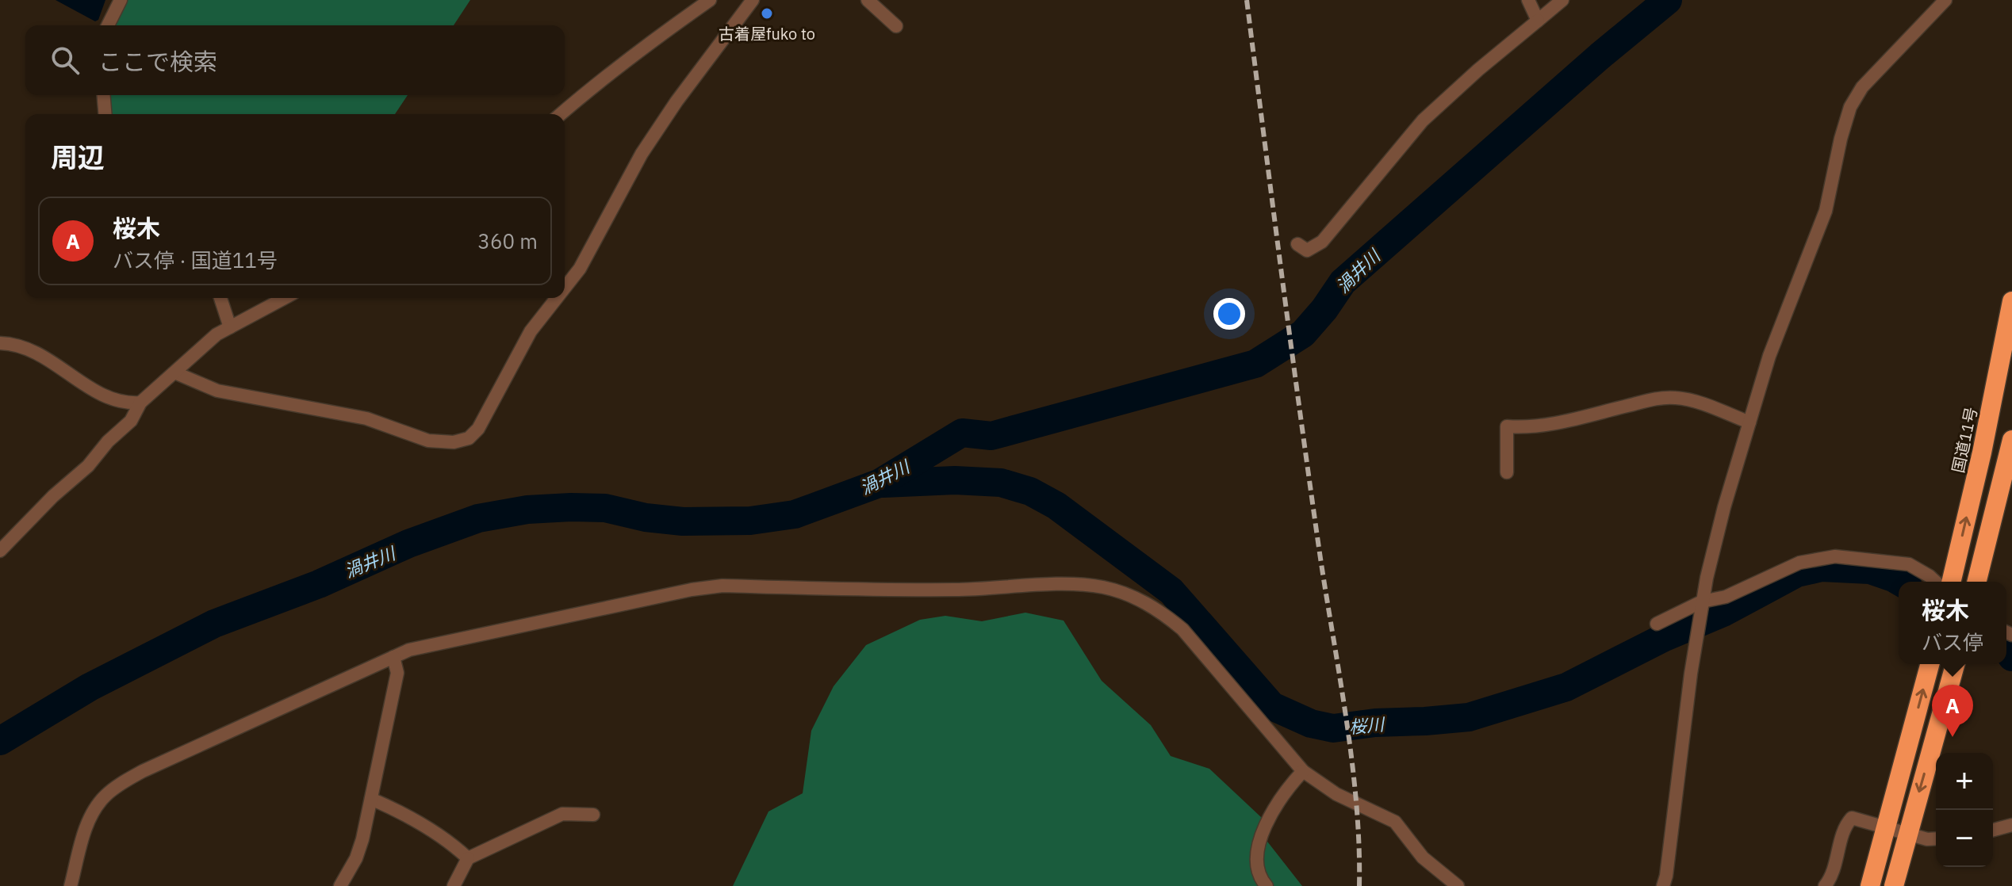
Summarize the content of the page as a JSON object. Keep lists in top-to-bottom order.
{
  "streets": {
    "highway": ["国道11号"]
  },
  "water": ["渦井川", "桜川"],
  "places": ["古着屋fuko to"],
  "page": {
    "search": "ここで検索",
    "heading": "周辺",
    "list": [
      {
        "mark": "A",
        "name": "桜木",
        "note": "バス停 · 国道11号",
        "value": "360 m"
      }
    ],
    "popup": ["桜木", "バス停"],
    "pins": "A",
    "map_buttons": ["+", "−"]
  }
}
